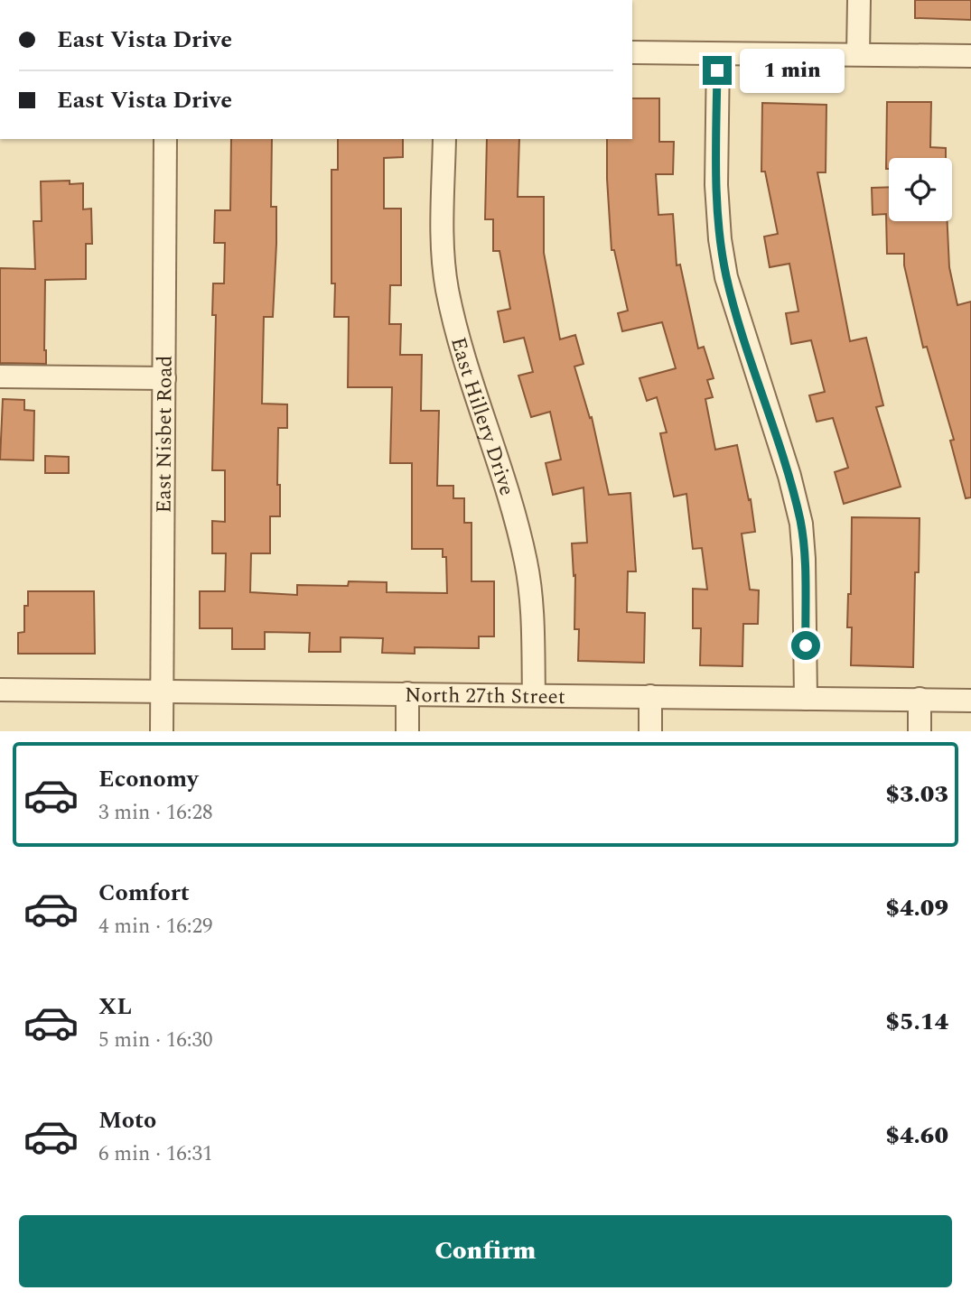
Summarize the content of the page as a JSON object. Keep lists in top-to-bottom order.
{
  "streets": {
    "street": ["East Hillery Drive", "East Nisbet Road", "North 27th Street"]
  },
  "crossings": [
    ["East Hillery Drive", "North 27th Street"],
    ["East Nisbet Road", "North 27th Street"]
  ],
  "page": {
    "banner": ["East Vista Drive", "East Vista Drive"],
    "bubble": "1 min",
    "list": [
      {
        "name": "Economy",
        "note": "3 min · 16:28",
        "value": "$3.03"
      },
      {
        "name": "Comfort",
        "note": "4 min · 16:29",
        "value": "$4.09"
      },
      {
        "name": "XL",
        "note": "5 min · 16:30",
        "value": "$5.14"
      },
      {
        "name": "Moto",
        "note": "6 min · 16:31",
        "value": "$4.60"
      }
    ],
    "buttons": "Confirm"
  }
}
